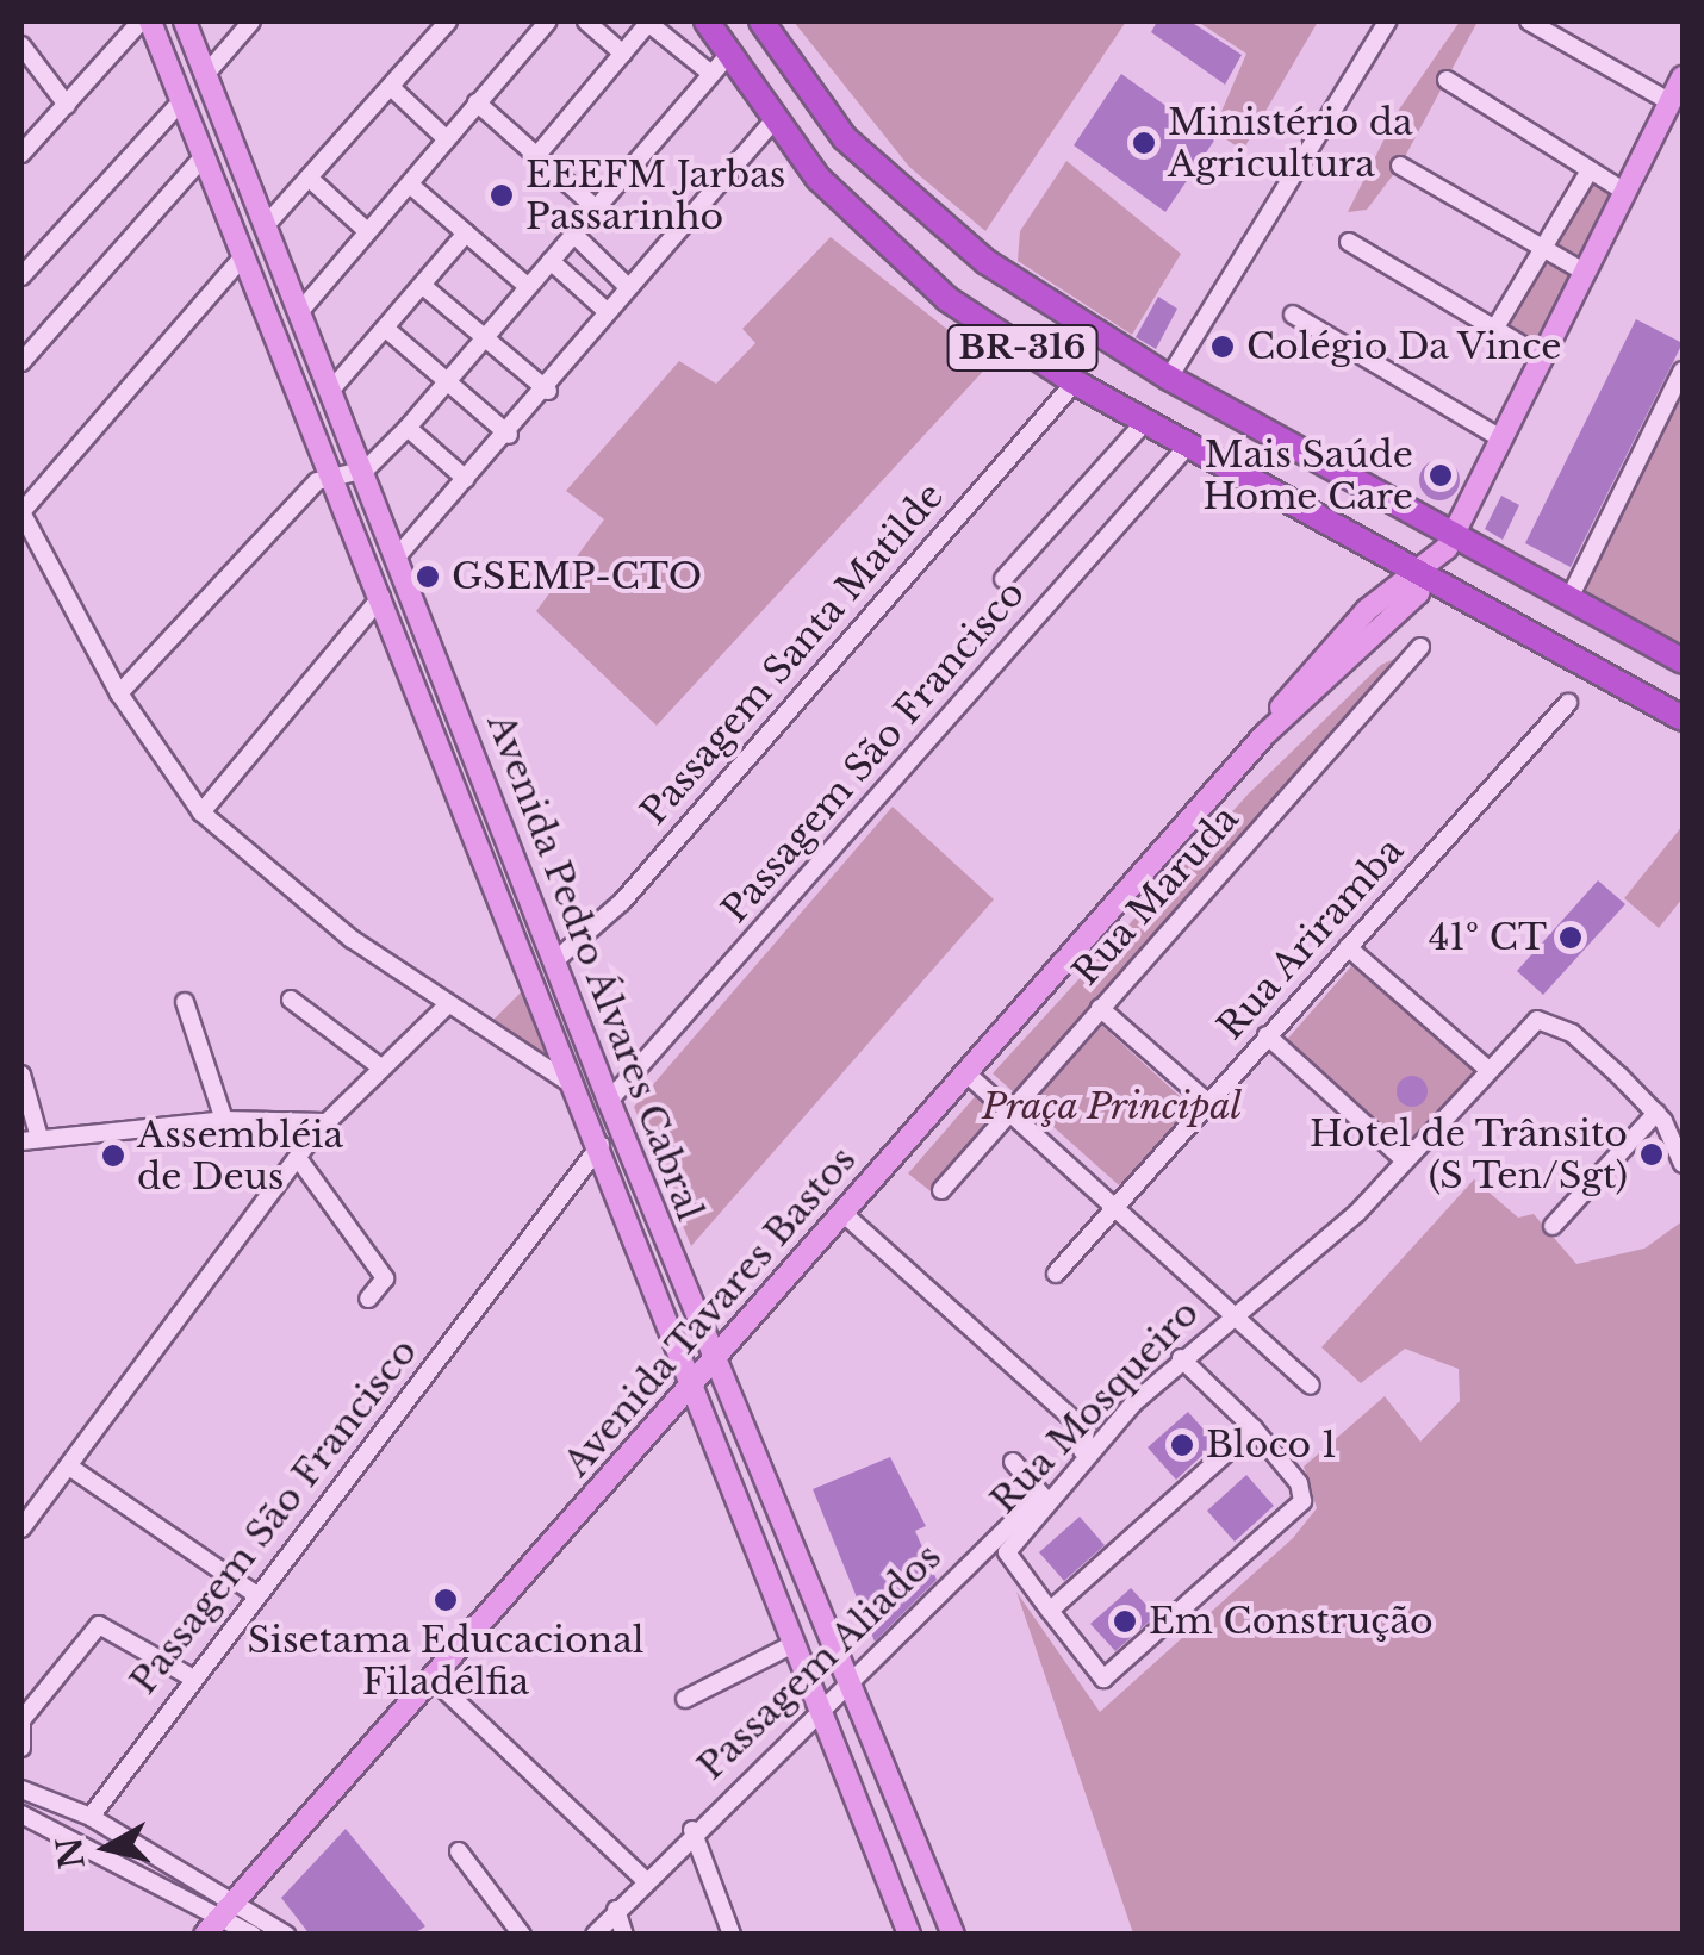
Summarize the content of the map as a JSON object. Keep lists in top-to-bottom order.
{
  "streets": {
    "highway": ["BR-316"],
    "main road": ["Avenida Pedro Álvares Cabral", "Avenida Tavares Bastos"],
    "street": [
      "Passagem Santa Matilde",
      "Passagem São Francisco",
      "Rua Maruda",
      "Rua Ariramba",
      "Rua Mosqueiro",
      "Passagem Aliados"
    ]
  },
  "crossings": [
    ["BR-316", "Passagem Santa Matilde"],
    ["BR-316", "Passagem São Francisco"],
    ["BR-316", "Avenida Tavares Bastos"],
    ["Passagem Santa Matilde", "Avenida Pedro Álvares Cabral"],
    ["Passagem São Francisco", "Avenida Pedro Álvares Cabral"],
    ["Avenida Pedro Álvares Cabral", "Avenida Tavares Bastos"],
    ["Avenida Pedro Álvares Cabral", "Passagem Aliados"],
    ["Avenida Tavares Bastos", "Passagem Aliados"]
  ],
  "parks": ["Praça Principal"],
  "places": [
    "Ministério da Agricultura",
    "EEEFM Jarbas Passarinho",
    "Colégio Da Vince",
    "Mais Saúde Home Care",
    "GSEMP-CTO",
    "41º CT",
    "Hotel de Trânsito (S Ten/Sgt)",
    "Assembléia de Deus",
    "Bloco 1",
    "Sisetama Educacional Filadélfia",
    "Em Construção"
  ],
  "north": "left"
}
